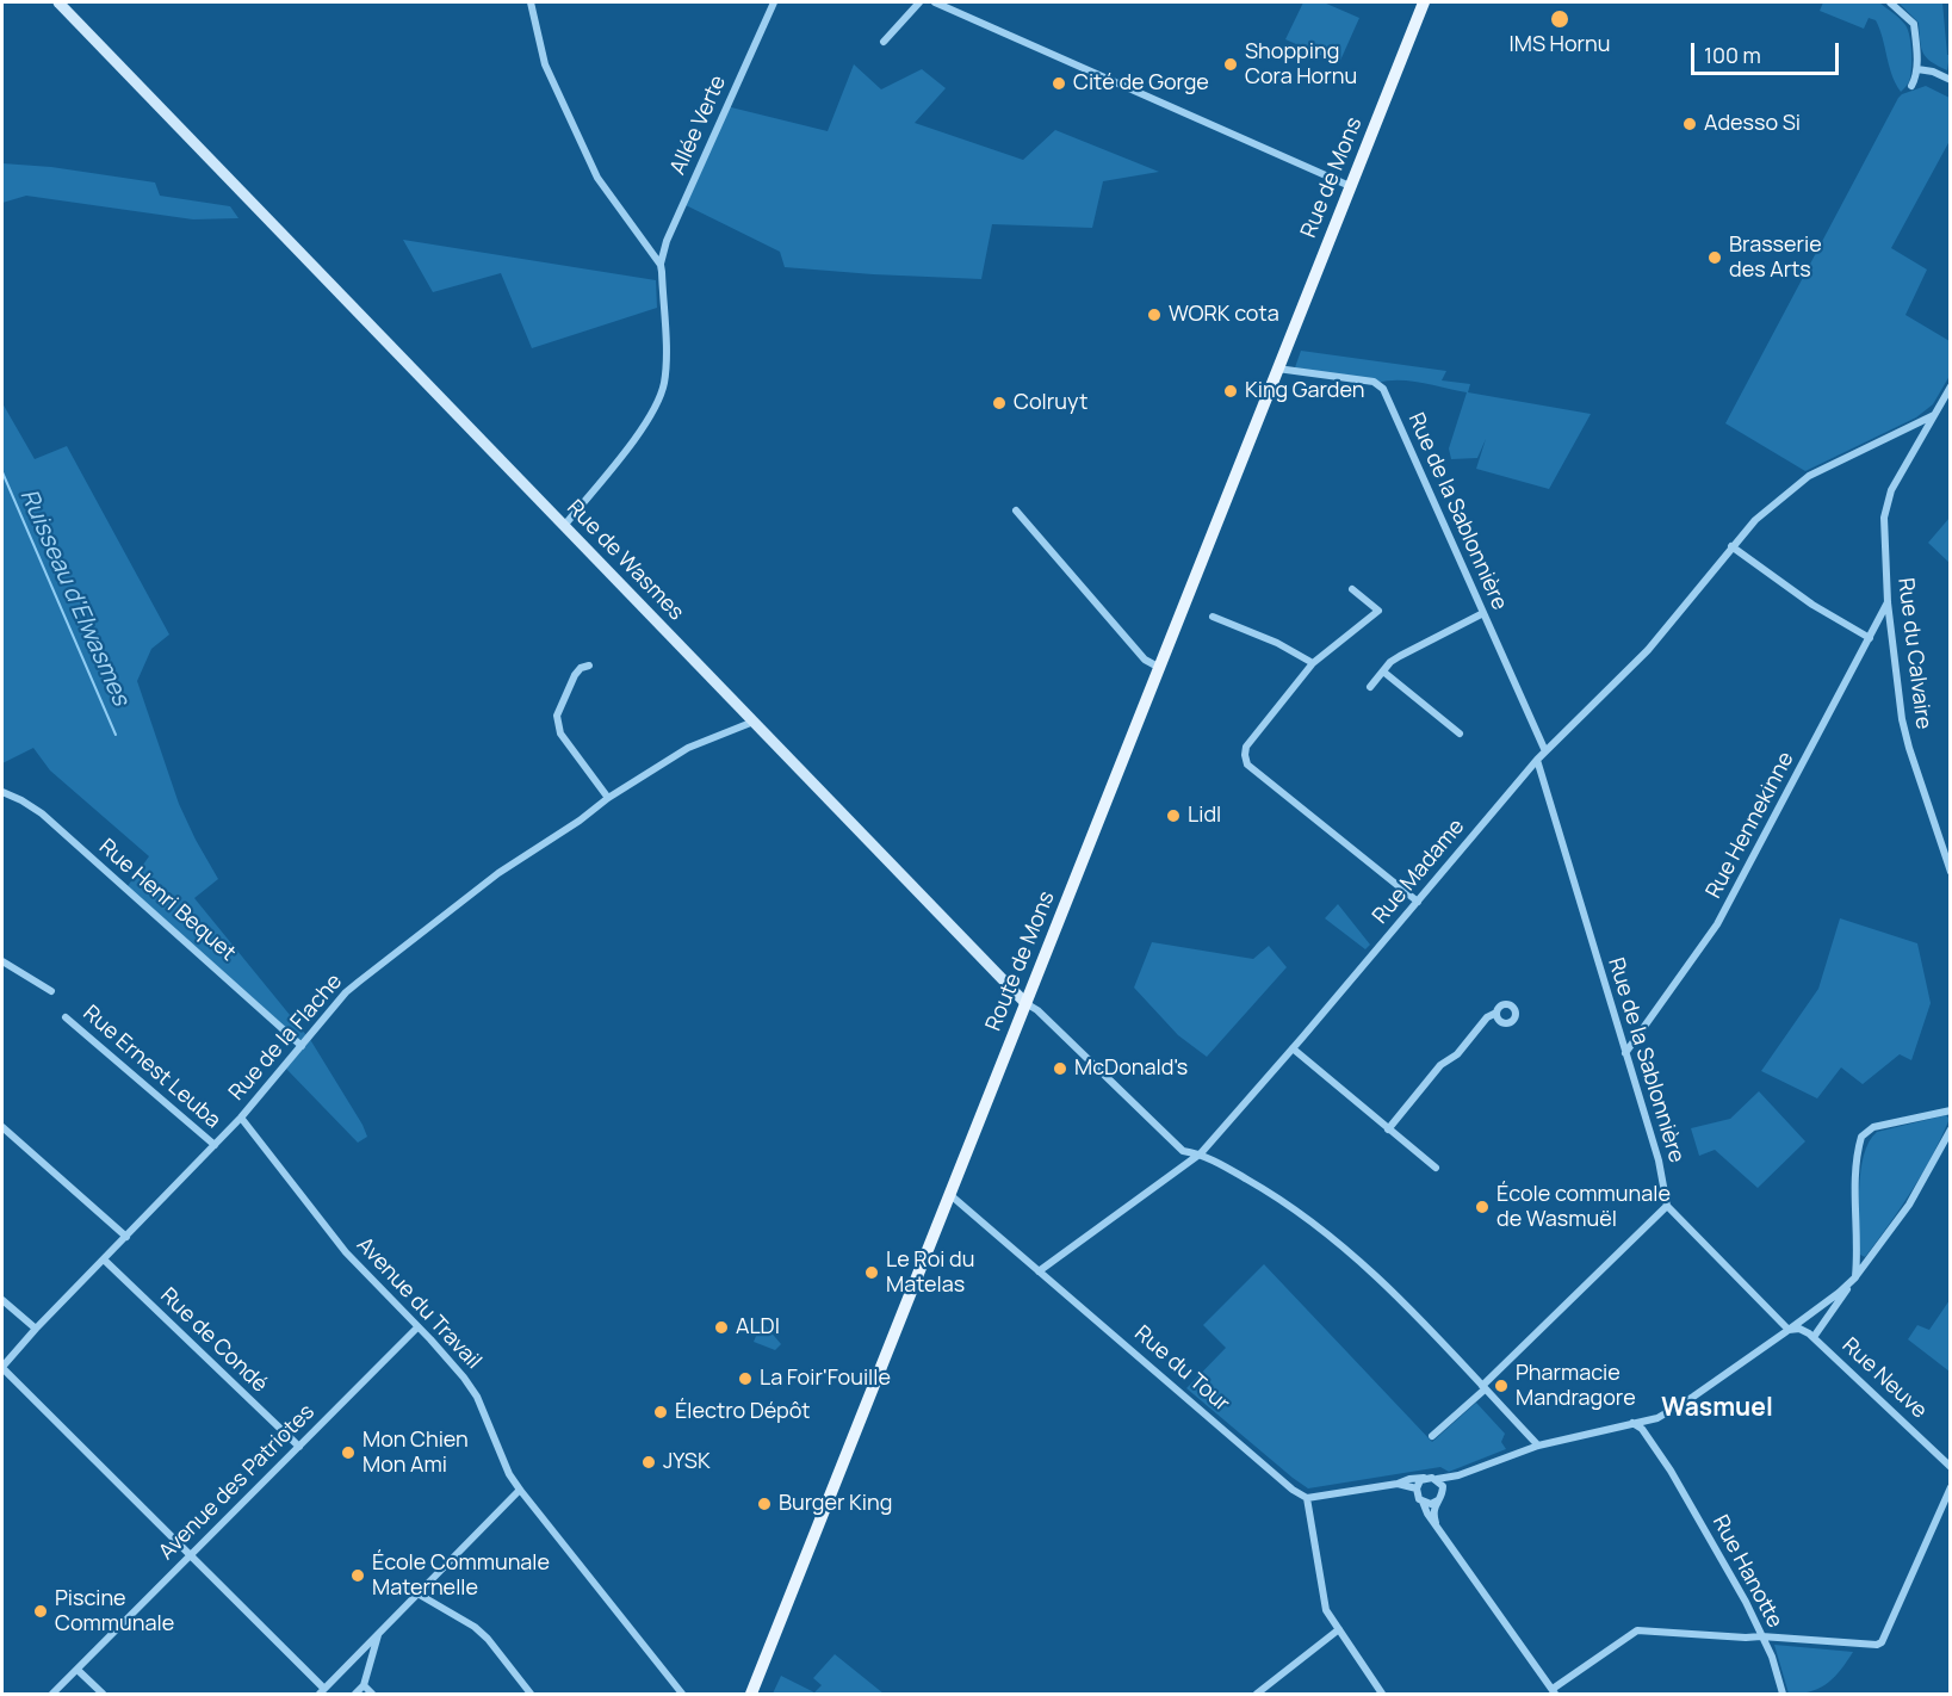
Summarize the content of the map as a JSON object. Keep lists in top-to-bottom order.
{
  "streets": {
    "main road": ["Rue de Mons", "Route de Mons"],
    "street": [
      "Allée Verte",
      "Rue de la Sablonnière",
      "Rue de Wasmes",
      "Rue du Calvaire",
      "Rue Hennekinne",
      "Rue Madame",
      "Rue Henri Bequet",
      "Rue de la Flache",
      "Rue Ernest Leuba",
      "Avenue du Travail",
      "Rue de Condé",
      "Rue du Tour",
      "Rue Neuve",
      "Avenue des Patriotes",
      "Rue Hanotte"
    ]
  },
  "crossings": [
    ["Rue de Mons", "Rue de la Sablonnière"],
    ["Rue de Mons", "Route de Mons"],
    ["Rue de la Sablonnière", "Rue Hennekinne"],
    ["Rue de la Sablonnière", "Rue Madame"],
    ["Rue de la Sablonnière", "Route de Mons"],
    ["Rue de Wasmes", "Route de Mons"],
    ["Rue de Wasmes", "Rue de la Flache"],
    ["Rue du Calvaire", "Rue Hennekinne"],
    ["Rue du Calvaire", "Rue Madame"],
    ["Rue Madame", "Rue du Tour"],
    ["Rue Henri Bequet", "Rue de la Flache"],
    ["Route de Mons", "Rue du Tour"],
    ["Rue de la Flache", "Rue Ernest Leuba"],
    ["Rue de la Flache", "Avenue du Travail"],
    ["Rue de la Flache", "Rue de Condé"],
    ["Avenue du Travail", "Avenue des Patriotes"],
    ["Rue de Condé", "Avenue des Patriotes"]
  ],
  "districts": ["Wasmuel"],
  "water": ["Ruisseau d'Elwasmes"],
  "places": [
    "IMS Hornu",
    "Shopping Cora Hornu",
    "Cité de Gorge",
    "Adesso Si",
    "Brasserie des Arts",
    "WORK cota",
    "King Garden",
    "Colruyt",
    "Lidl",
    "McDonald's",
    "École communale de Wasmuël",
    "Le Roi du Matelas",
    "ALDI",
    "La Foir'Fouille",
    "Pharmacie Mandragore",
    "Électro Dépôt",
    "Mon Chien Mon Ami",
    "JYSK",
    "Burger King",
    "École Communale Maternelle",
    "Piscine Communale"
  ],
  "scale_bar": "100 m"
}
